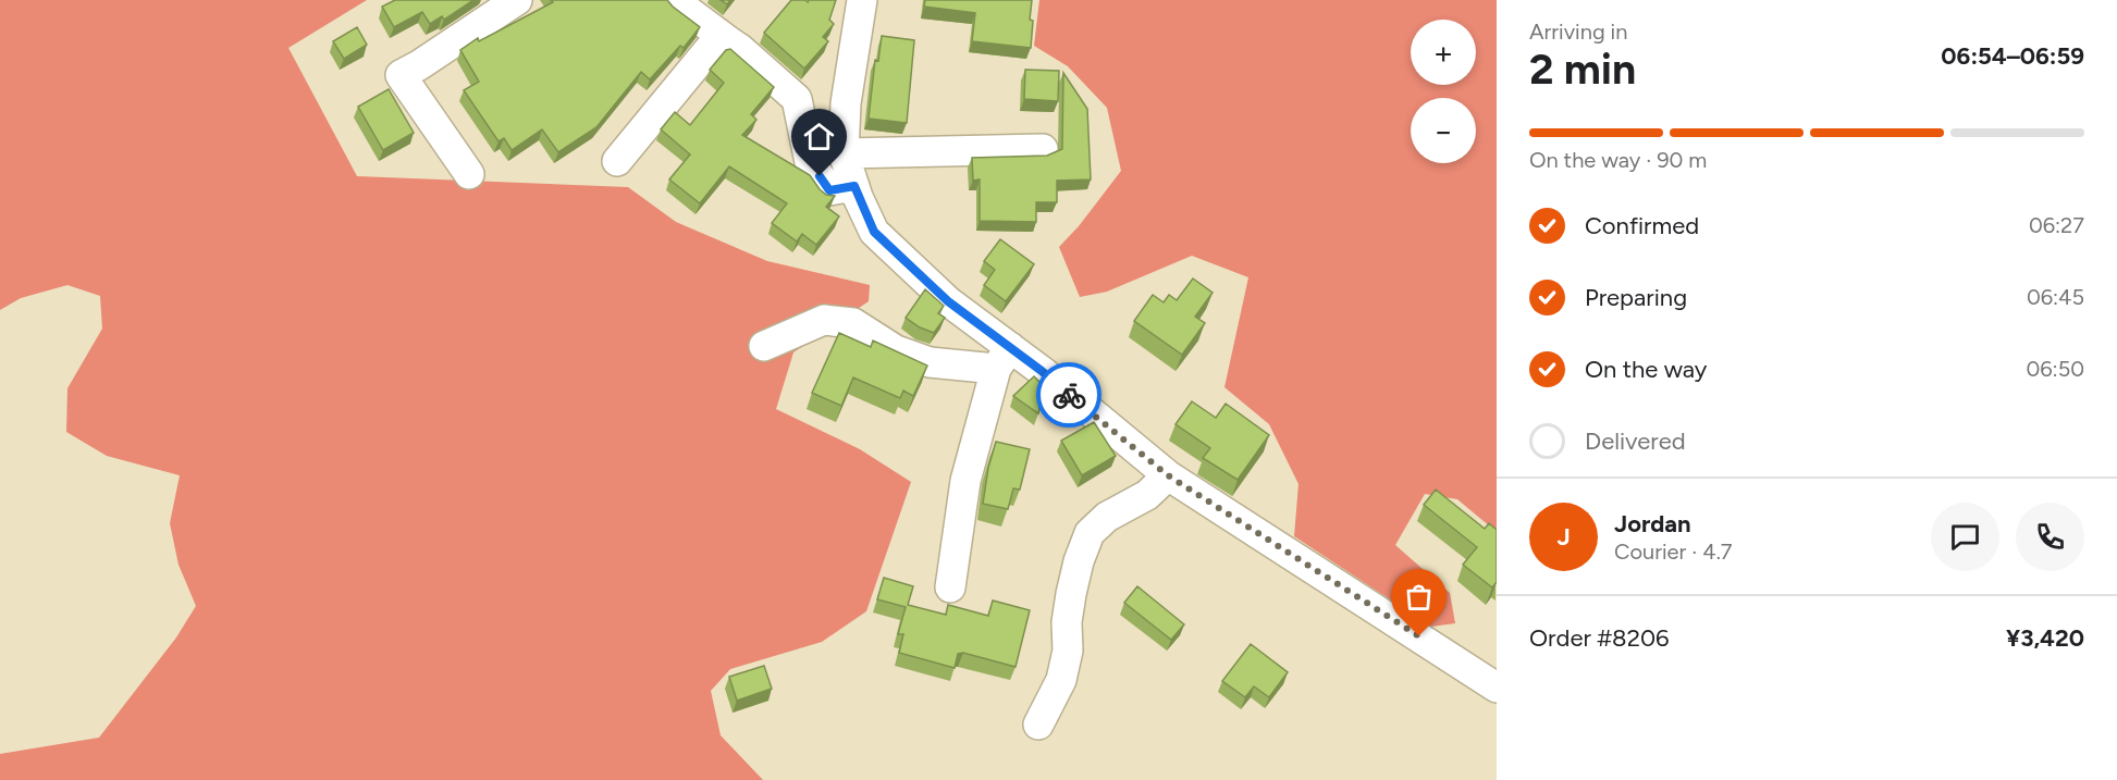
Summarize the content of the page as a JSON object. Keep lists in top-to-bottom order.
{
  "page": {
    "heading": ["2 min", "Arriving in", "06:54–06:59"],
    "panel": [
      "Jordan",
      "Courier · 4.7",
      "Order #8206",
      "¥3,420"
    ],
    "map_buttons": ["+", "−"],
    "bar": "On the way · 90 m",
    "list": [
      ["Confirmed", "06:27"],
      ["Preparing", "06:45"],
      ["On the way", "06:50"],
      "Delivered"
    ],
    "round": "J"
  }
}
